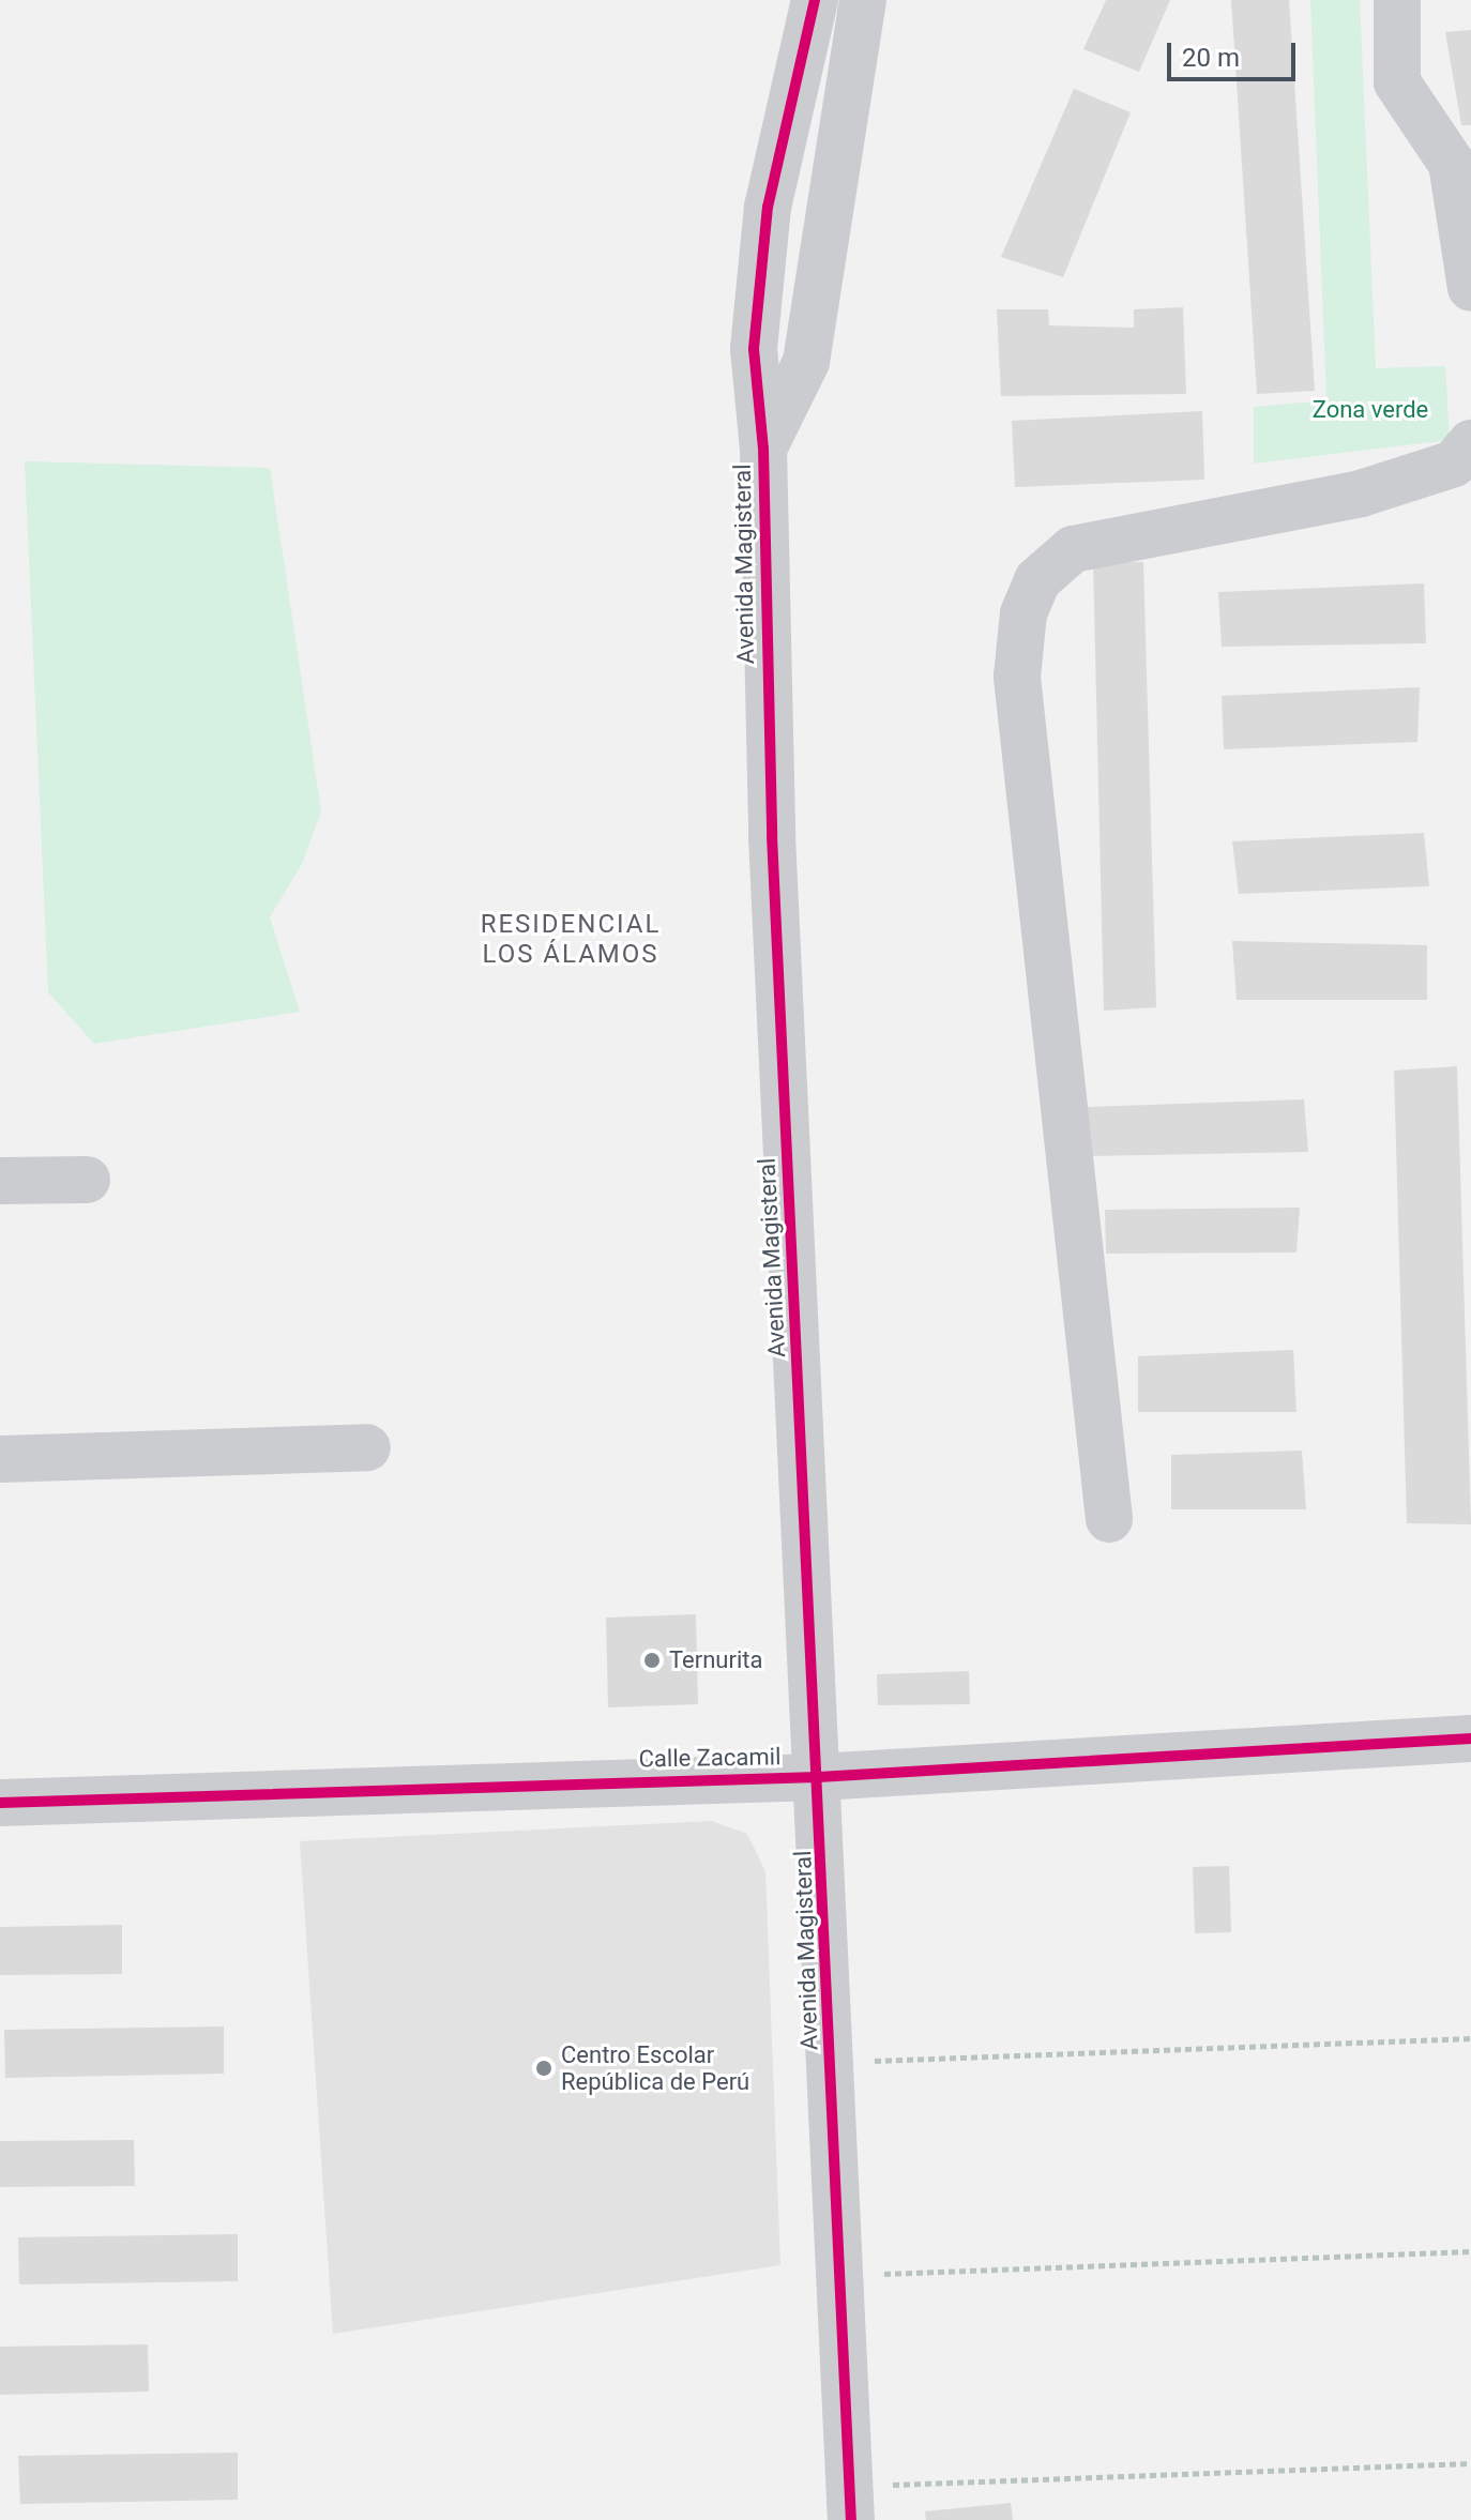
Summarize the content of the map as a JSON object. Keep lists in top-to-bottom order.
{
  "streets": {
    "street": ["Avenida Magisteral", "Calle Zacamil"]
  },
  "crossings": [
    ["Avenida Magisteral", "Calle Zacamil"]
  ],
  "districts": ["RESIDENCIAL LOS ÁLAMOS"],
  "parks": ["Zona verde"],
  "places": ["Ternurita", "Centro Escolar República de Perú"],
  "scale_bar": "20 m"
}
